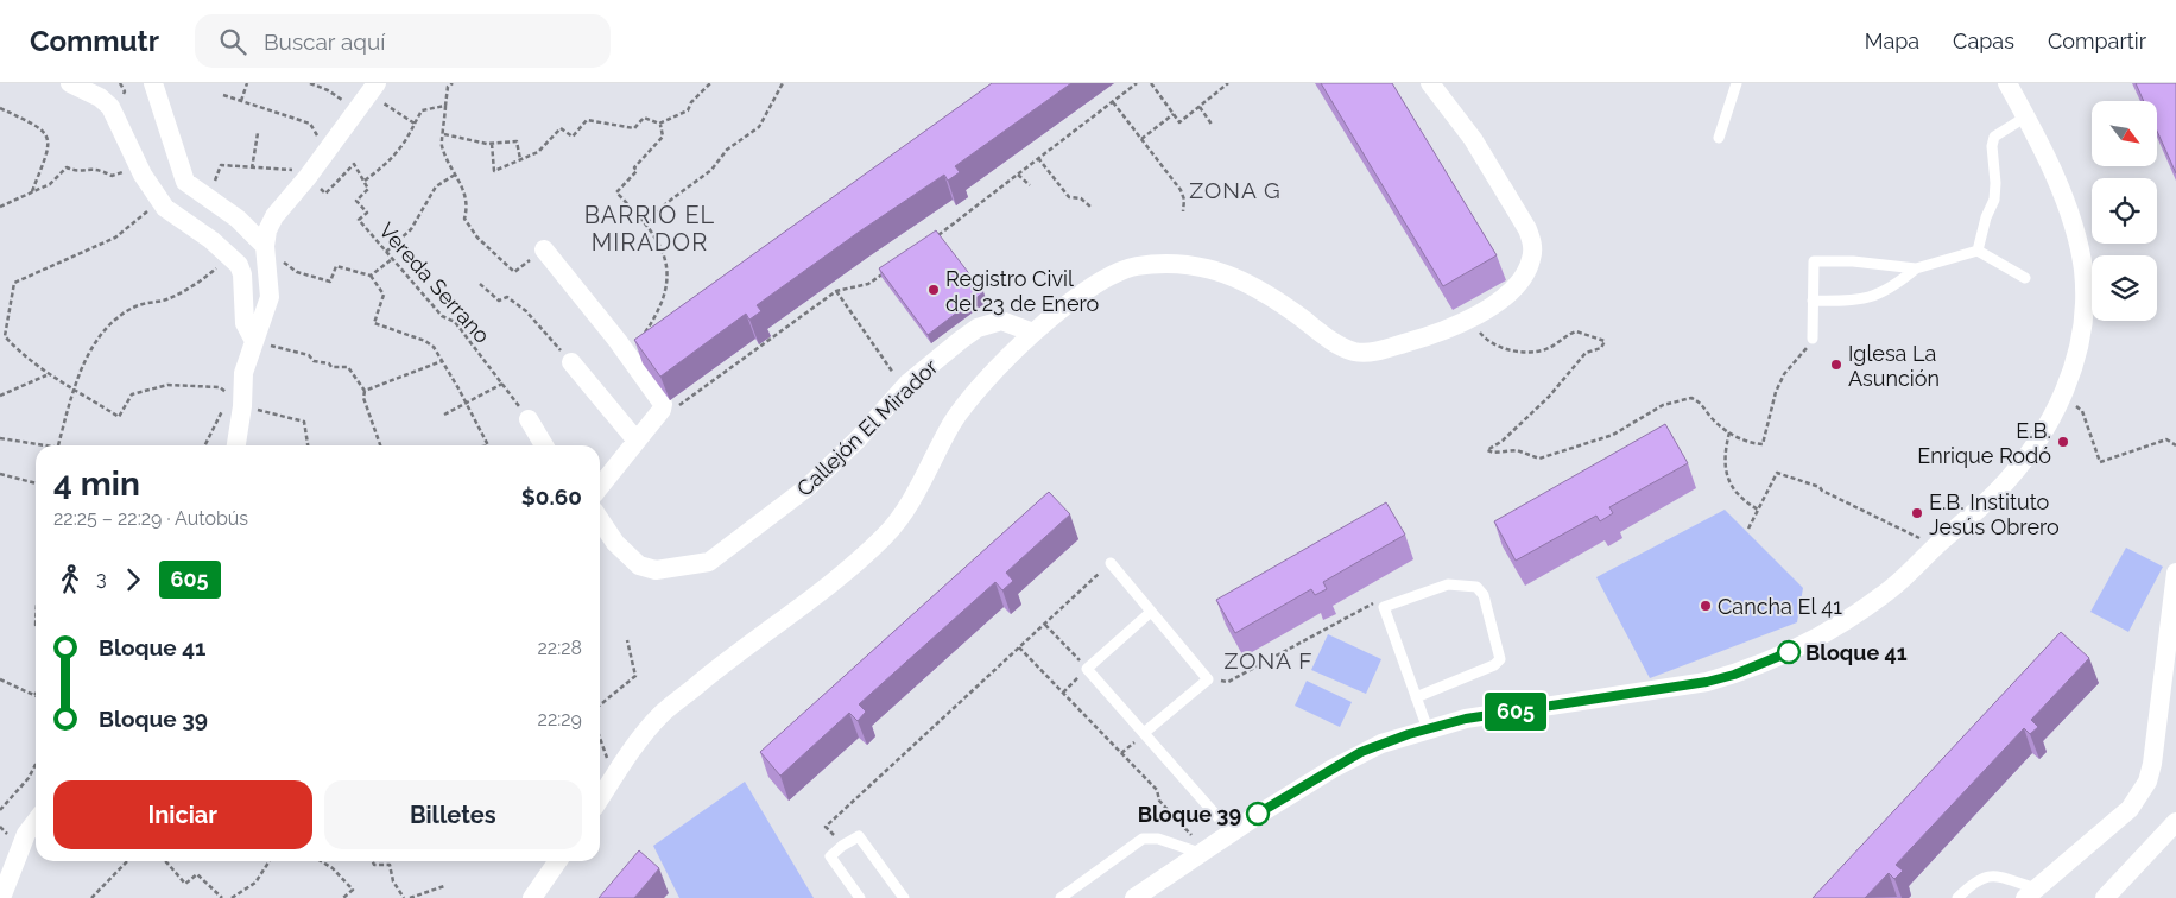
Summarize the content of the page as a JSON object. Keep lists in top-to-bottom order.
{
  "streets": {
    "street": ["Callejón El Mirador"],
    "path": ["Vereda Serrano"]
  },
  "districts": ["ZONA G", "BARRIO EL MIRADOR", "ZONA F"],
  "places": [
    "Registro Civil del 23 de Enero",
    "Iglesa La Asunción",
    "E.B. Enrique Rodó",
    "E.B. Instituto Jesús Obrero",
    "Cancha El 41",
    "Bloque 41",
    "Bloque 39"
  ],
  "lines": ["bus line 605"],
  "north": "bottom right",
  "page": {
    "header": "Commutr",
    "search": "Buscar aquí",
    "nav": ["Mapa", "Capas", "Compartir"],
    "on_map": "605",
    "heading": ["4 min", "22:25 – 22:29 · Autobús", "$0.60"],
    "legs": ["3", "605"],
    "list": [
      {
        "name": "Bloque 41",
        "value": "22:28"
      },
      {
        "name": "Bloque 39",
        "value": "22:29"
      }
    ],
    "buttons": ["Iniciar", "Billetes"]
  }
}
